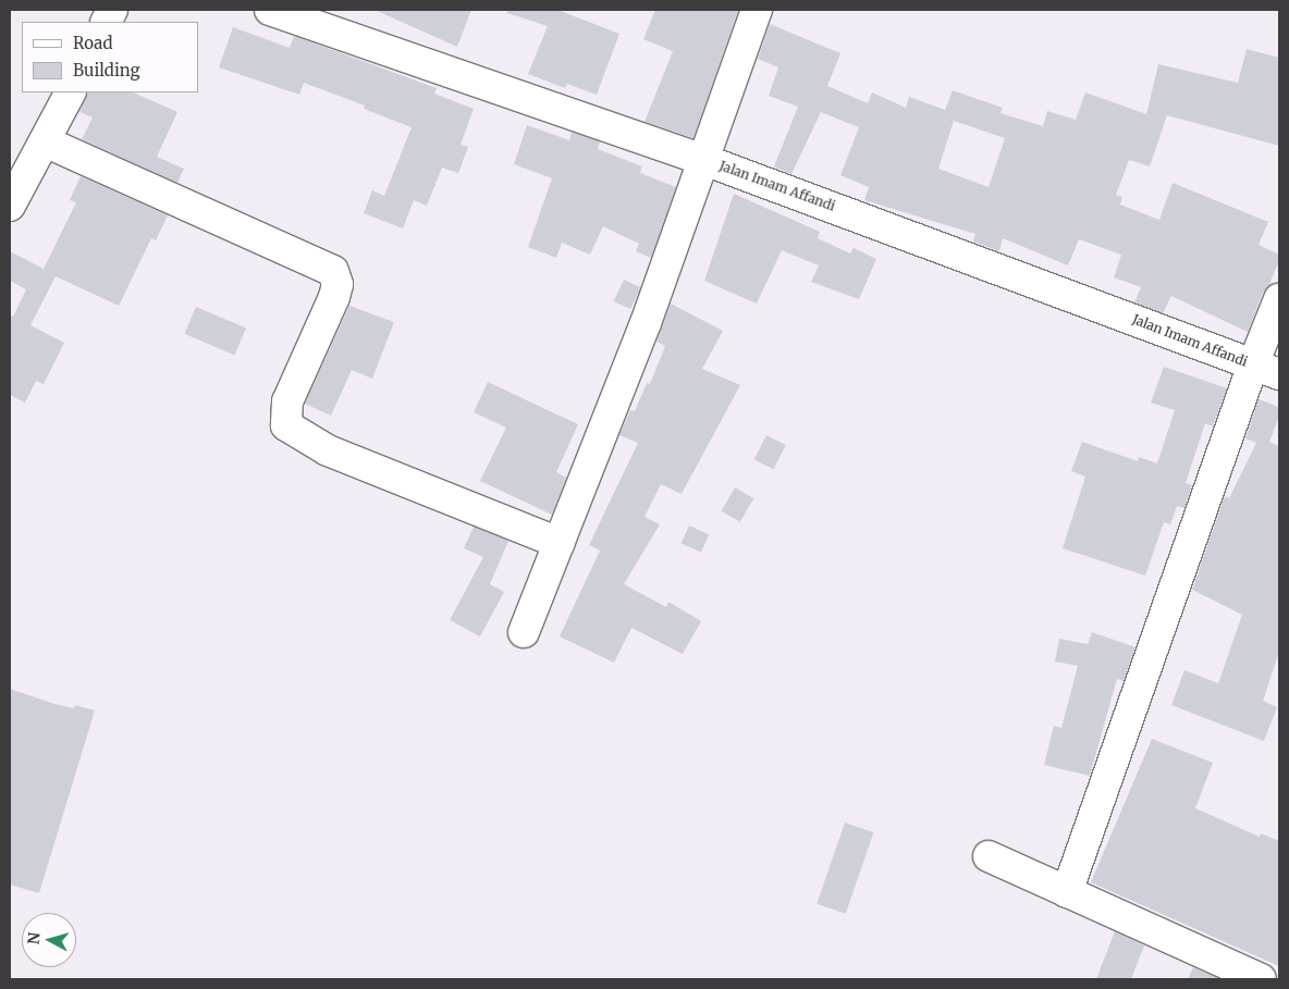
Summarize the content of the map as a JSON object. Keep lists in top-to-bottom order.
{
  "streets": {
    "street": ["Jalan Imam Affandi"]
  },
  "legend": ["Road", "Building"],
  "north": "left"
}
